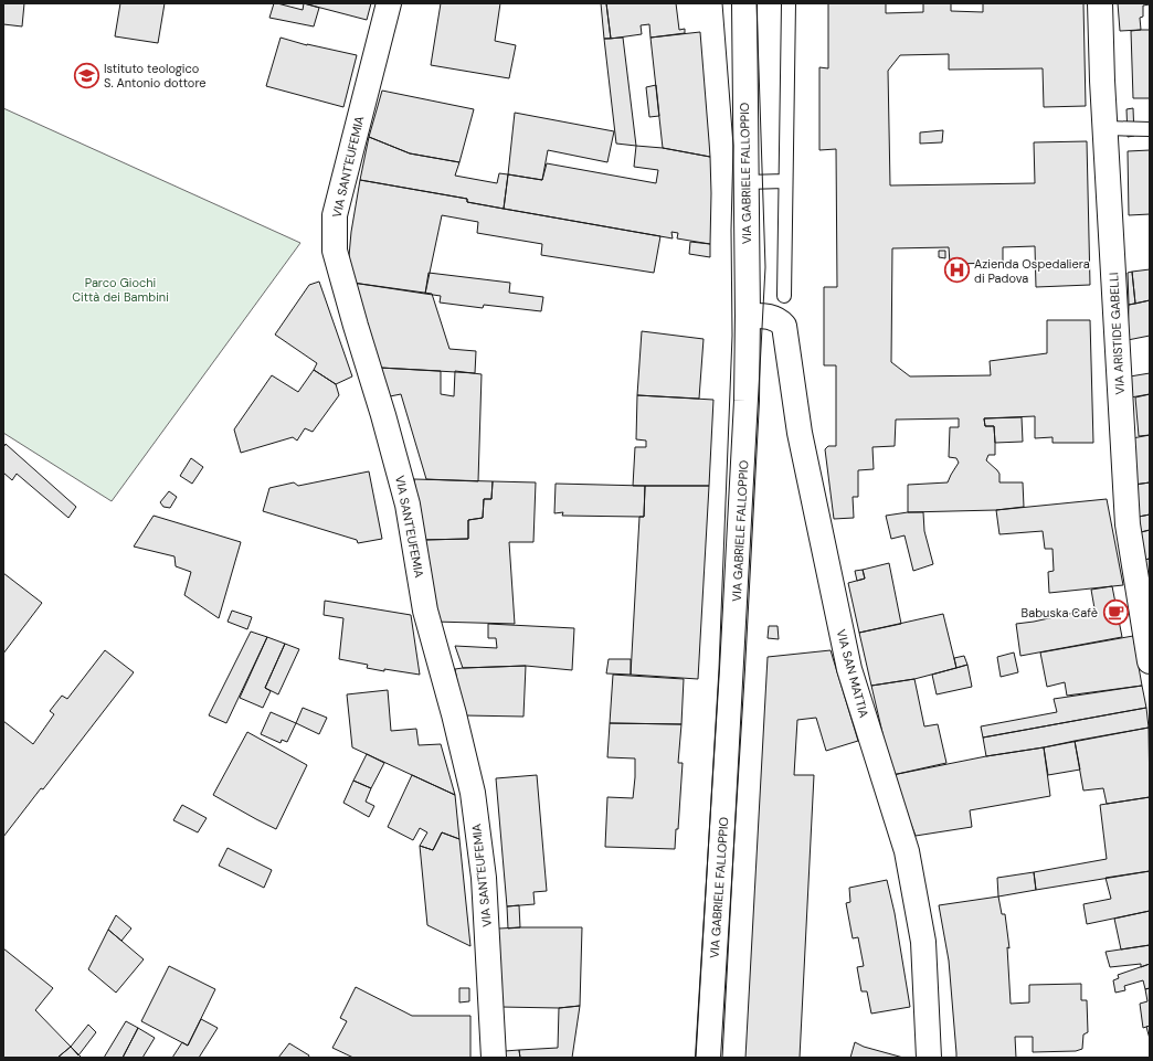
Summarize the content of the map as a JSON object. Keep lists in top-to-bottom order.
{
  "streets": {
    "street": [
      "VIA SANT'EUFEMIA",
      "VIA GABRIELE FALLOPPIO",
      "VIA ARISTIDE GABELLI",
      "VIA SAN MATTIA"
    ]
  },
  "crossings": [
    ["VIA GABRIELE FALLOPPIO", "VIA SAN MATTIA"]
  ],
  "parks": ["Parco Giochi Città dei Bambini"],
  "places": {
    "school or university": ["Istituto teologico S. Antonio dottore"],
    "hospital": ["Azienda Ospedaliera di Padova"],
    "cafe": ["Babuska Cafè"]
  }
}
